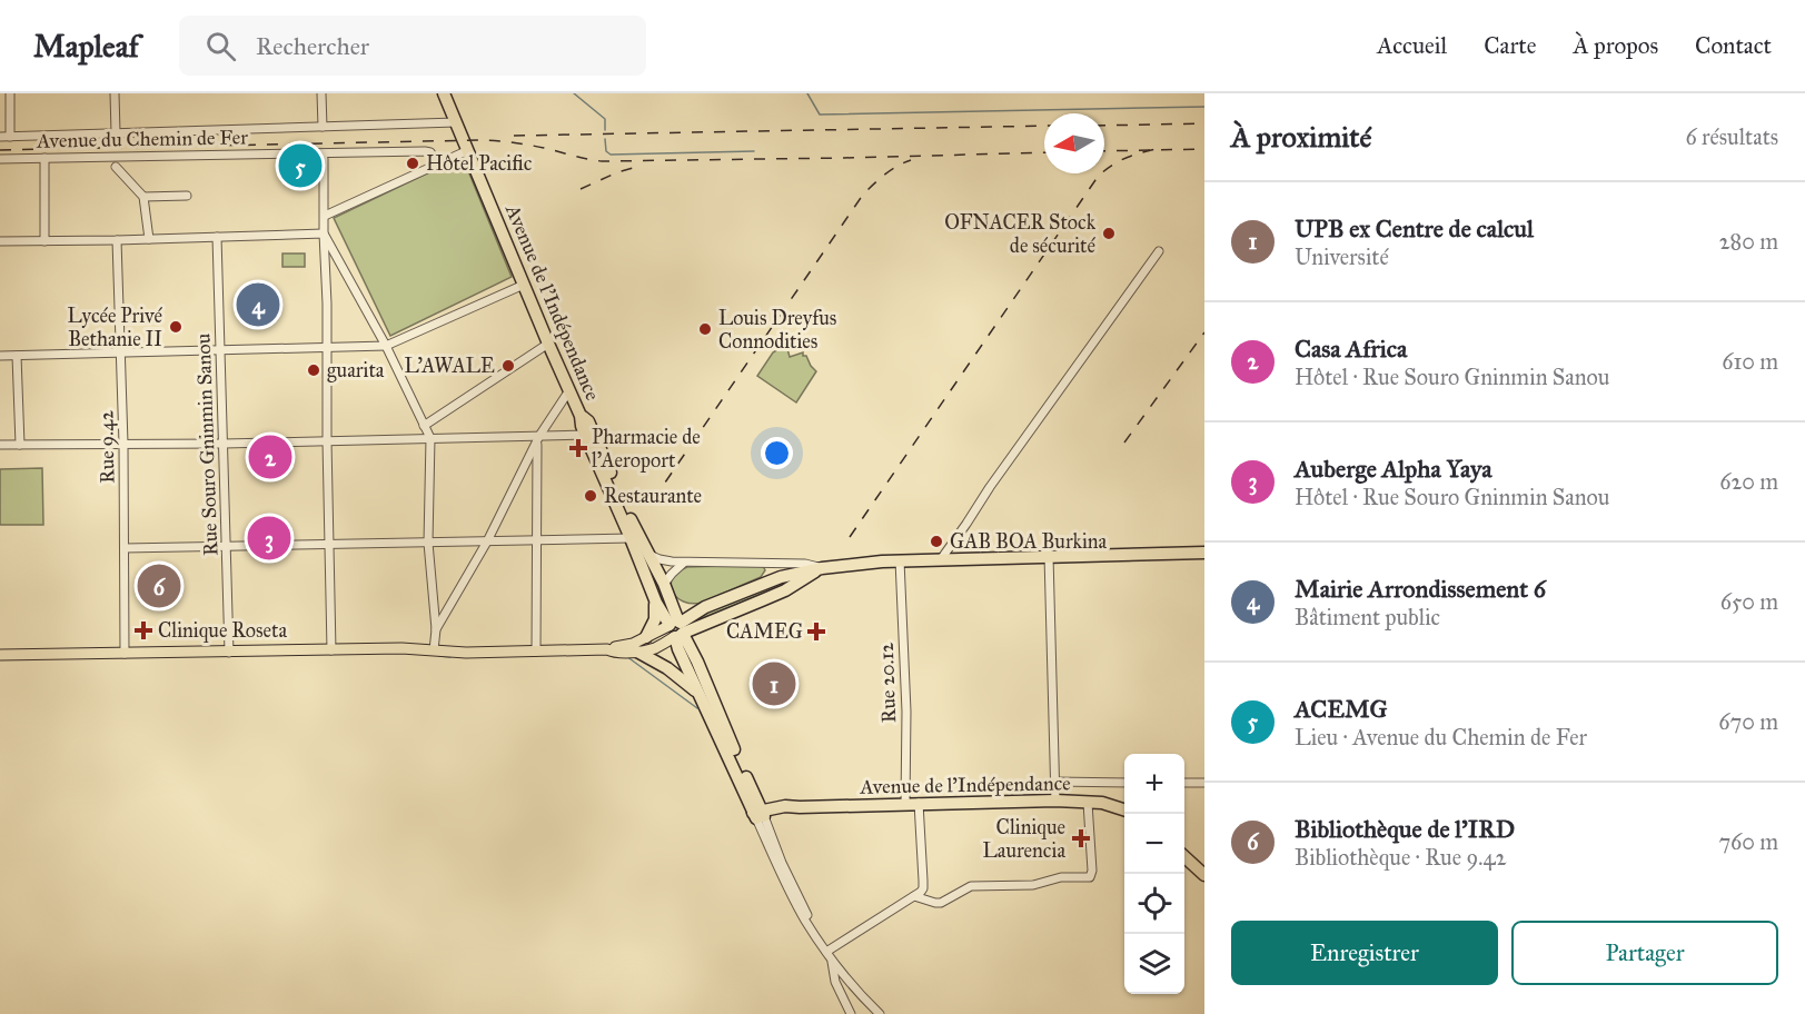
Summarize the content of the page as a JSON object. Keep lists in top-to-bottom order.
{
  "streets": {
    "highway": ["Avenue de l'Indépendance"],
    "street": [
      "Avenue du Chemin de Fer",
      "Rue Souro Gninmin Sanou",
      "Rue 9.42",
      "Rue 20.12"
    ]
  },
  "crossings": [
    ["Avenue du Chemin de Fer", "Avenue de l'Indépendance"],
    ["Avenue de l'Indépendance", "Rue 20.12"]
  ],
  "places": {
    "other": [
      "Hôtel Pacific",
      "OFNACER Stock de sécurité",
      "Lycée Privé Bethanie II",
      "Louis Dreyfus Connodities",
      "L'AWALE",
      "guarita",
      "Restaurante",
      "GAB BOA Burkina"
    ],
    "health": [
      "Pharmacie de l'Aeroport",
      "Clinique Roseta",
      "CAMEG",
      "Clinique Laurencia"
    ]
  },
  "north": "left",
  "page": {
    "header": "Mapleaf",
    "search": "Rechercher",
    "nav": [
      "Accueil",
      "Carte",
      "À propos",
      "Contact"
    ],
    "heading": ["À proximité", "6 résultats"],
    "pins": [
      "5",
      "4",
      "2",
      "3",
      "6",
      "1"
    ],
    "list": [
      {
        "mark": "1",
        "name": "UPB ex Centre de calcul",
        "note": "Université",
        "value": "280 m"
      },
      {
        "mark": "2",
        "name": "Casa Africa",
        "note": "Hôtel · Rue Souro Gninmin Sanou",
        "value": "610 m"
      },
      {
        "mark": "3",
        "name": "Auberge Alpha Yaya",
        "note": "Hôtel · Rue Souro Gninmin Sanou",
        "value": "620 m"
      },
      {
        "mark": "4",
        "name": "Mairie Arrondissement 6",
        "note": "Bâtiment public",
        "value": "650 m"
      },
      {
        "mark": "5",
        "name": "ACEMG",
        "note": "Lieu · Avenue du Chemin de Fer",
        "value": "670 m"
      },
      {
        "mark": "6",
        "name": "Bibliothèque de l'IRD",
        "note": "Bibliothèque · Rue 9.42",
        "value": "760 m"
      }
    ],
    "map_buttons": ["+", "−"],
    "buttons": ["Enregistrer", "Partager"]
  }
}
